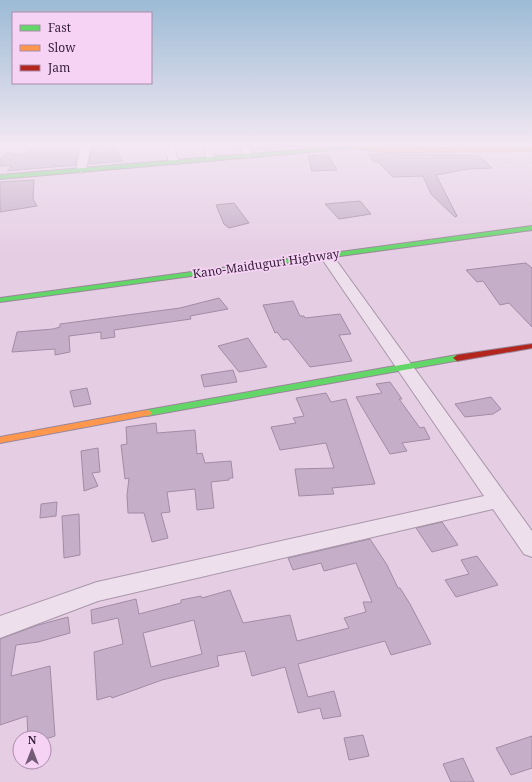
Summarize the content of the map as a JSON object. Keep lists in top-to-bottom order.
{
  "streets": {
    "main road": ["Kano-Maiduguri Highway"]
  },
  "legend": ["Fast", "Slow", "Jam"],
  "north": "top"
}
